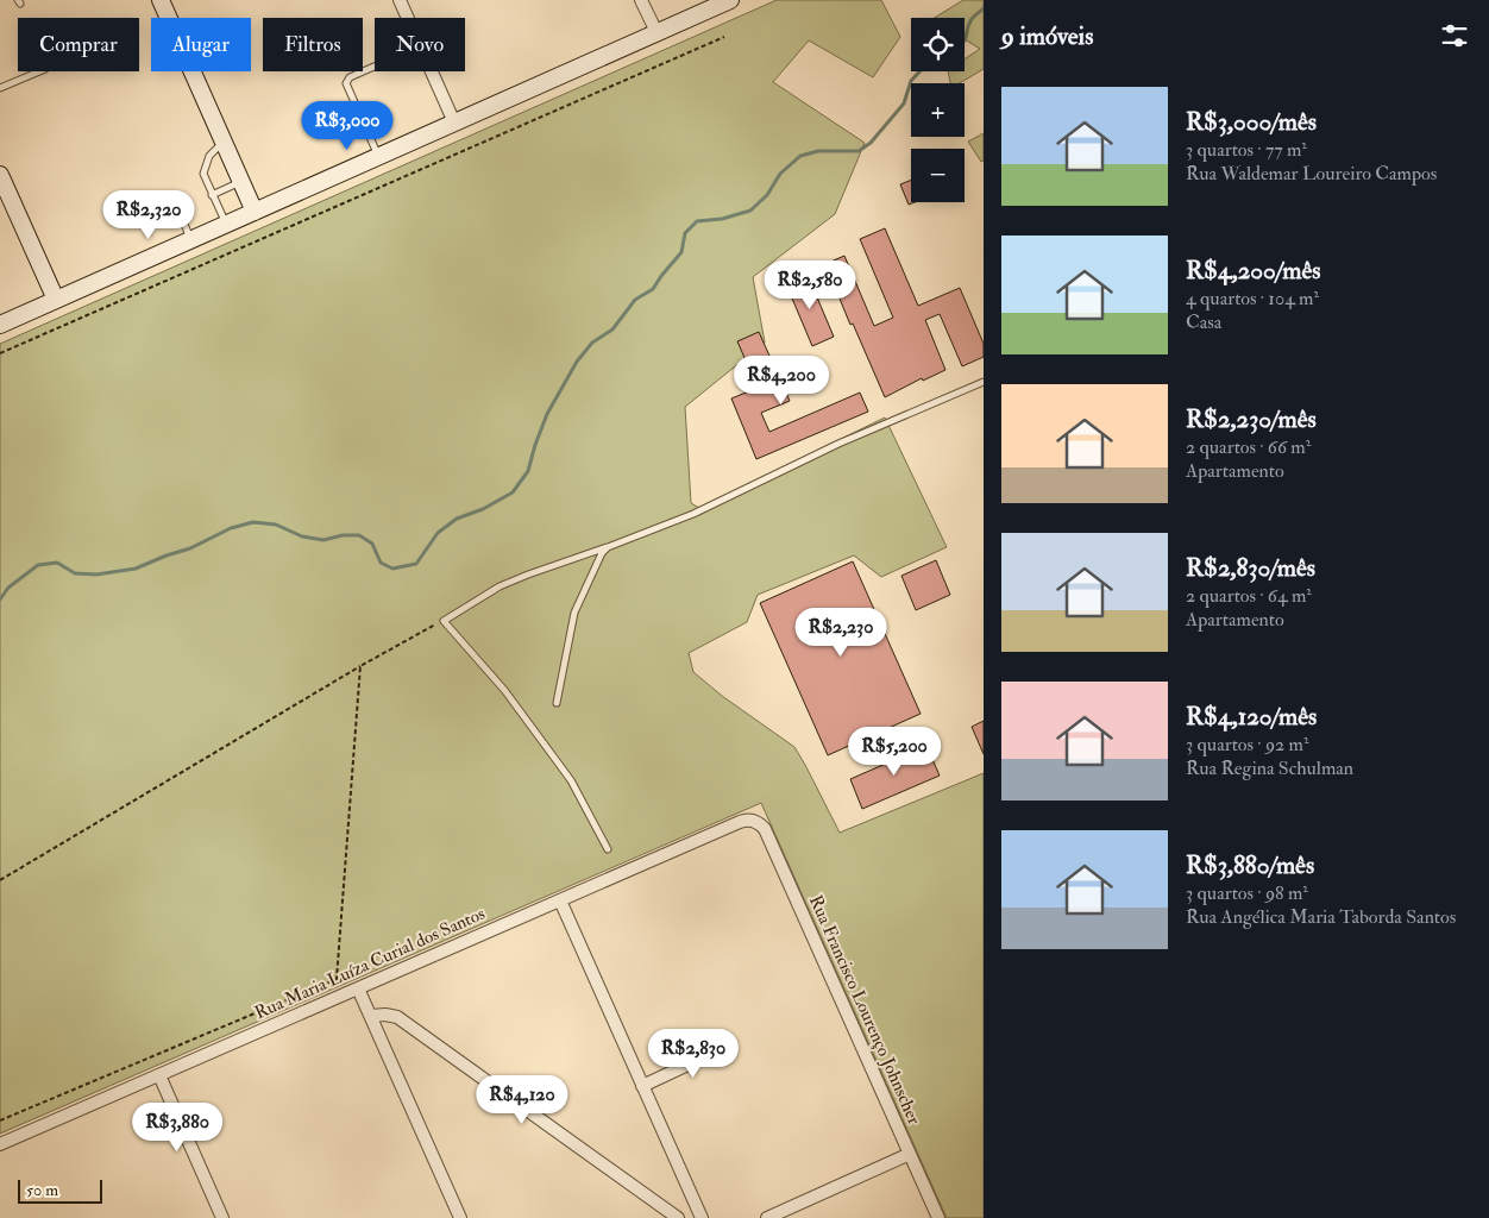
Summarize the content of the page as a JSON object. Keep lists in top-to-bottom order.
{
  "streets": {
    "street": ["Rua Maria Luíza Curial dos Santos", "Rua Francisco Lourenço Johnscher"]
  },
  "crossings": [
    ["Rua Maria Luíza Curial dos Santos", "Rua Francisco Lourenço Johnscher"]
  ],
  "scale_bar": "50 m",
  "page": {
    "heading": "9 imóveis",
    "map_buttons": ["+", "−"],
    "chip": [
      "Comprar",
      "Alugar",
      "Filtros",
      "Novo"
    ],
    "list": [
      {
        "name": "R$3,000/mês",
        "note": "3 quartos · 77 m² · Rua Waldemar Loureiro Campos"
      },
      {
        "name": "R$4,200/mês",
        "note": "4 quartos · 104 m² · Casa"
      },
      {
        "name": "R$2,230/mês",
        "note": "2 quartos · 66 m² · Apartamento"
      },
      {
        "name": "R$2,830/mês",
        "note": "2 quartos · 64 m² · Apartamento"
      },
      {
        "name": "R$4,120/mês",
        "note": "3 quartos · 92 m² · Rua Regina Schulman"
      },
      {
        "name": "R$3,880/mês",
        "note": "3 quartos · 98 m² · Rua Angélica Maria Taborda Santos"
      }
    ],
    "price": [
      "R$3,000",
      "R$2,320",
      "R$2,580",
      "R$4,200",
      "R$2,230",
      "R$5,200",
      "R$2,830",
      "R$4,120",
      "R$3,880"
    ],
    "scale": "50 m"
  }
}
